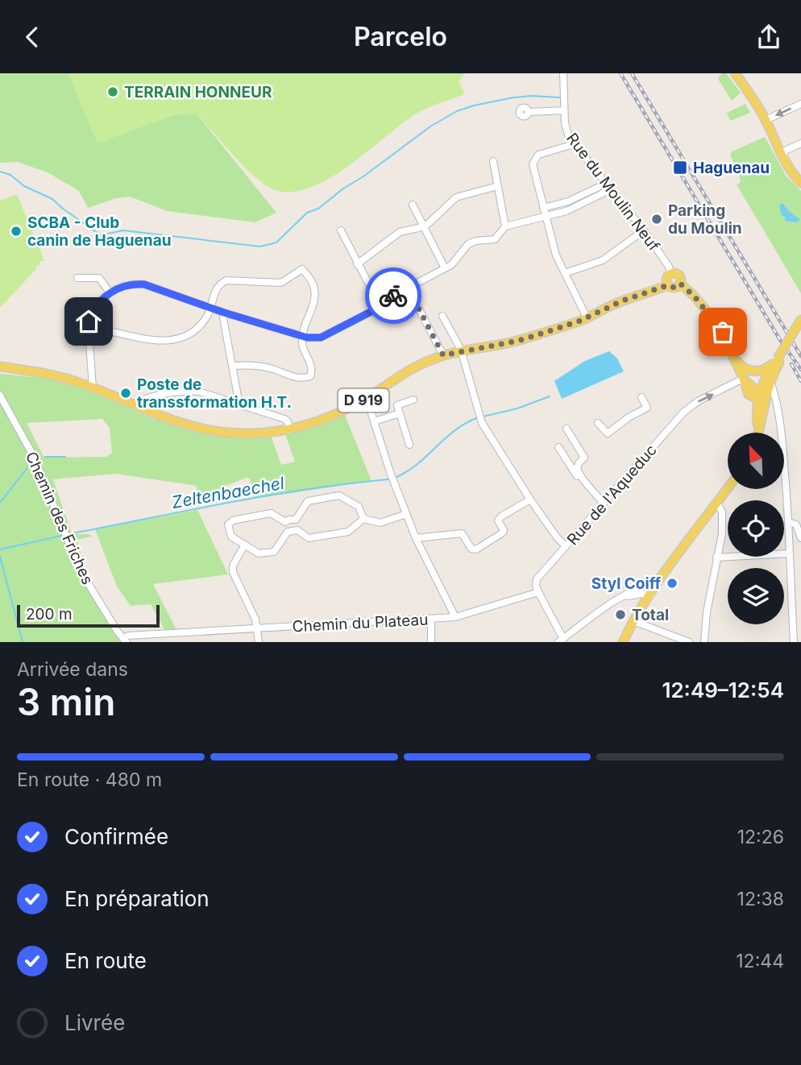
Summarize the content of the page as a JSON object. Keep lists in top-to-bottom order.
{
  "streets": {
    "main road": ["D 919"],
    "street": [
      "Rue du Moulin Neuf",
      "Rue de l'Aqueduc",
      "Chemin des Friches",
      "Chemin du Plateau"
    ]
  },
  "crossings": [
    ["Rue du Moulin Neuf", "D 919"],
    ["Rue de l'Aqueduc", "Chemin du Plateau"],
    ["Chemin des Friches", "Chemin du Plateau"]
  ],
  "one_way": ["Rue de l'Aqueduc"],
  "water": ["Zeltenbaechel"],
  "places": {
    "other": [
      "TERRAIN HONNEUR",
      "Parking du Moulin",
      "SCBA - Club canin de Haguenau",
      "Poste de transsformation H.T.",
      "Styl Coiff",
      "Total"
    ],
    "transit": ["Haguenau"]
  },
  "scale_bar": "200 m",
  "north": "top left",
  "page": {
    "header": "Parcelo",
    "scale": "200 m",
    "heading": ["3 min", "Arrivée dans", "12:49–12:54"],
    "bar": "En route · 480 m",
    "list": [
      ["Confirmée", "12:26"],
      ["En préparation", "12:38"],
      ["En route", "12:44"],
      "Livrée"
    ]
  }
}
